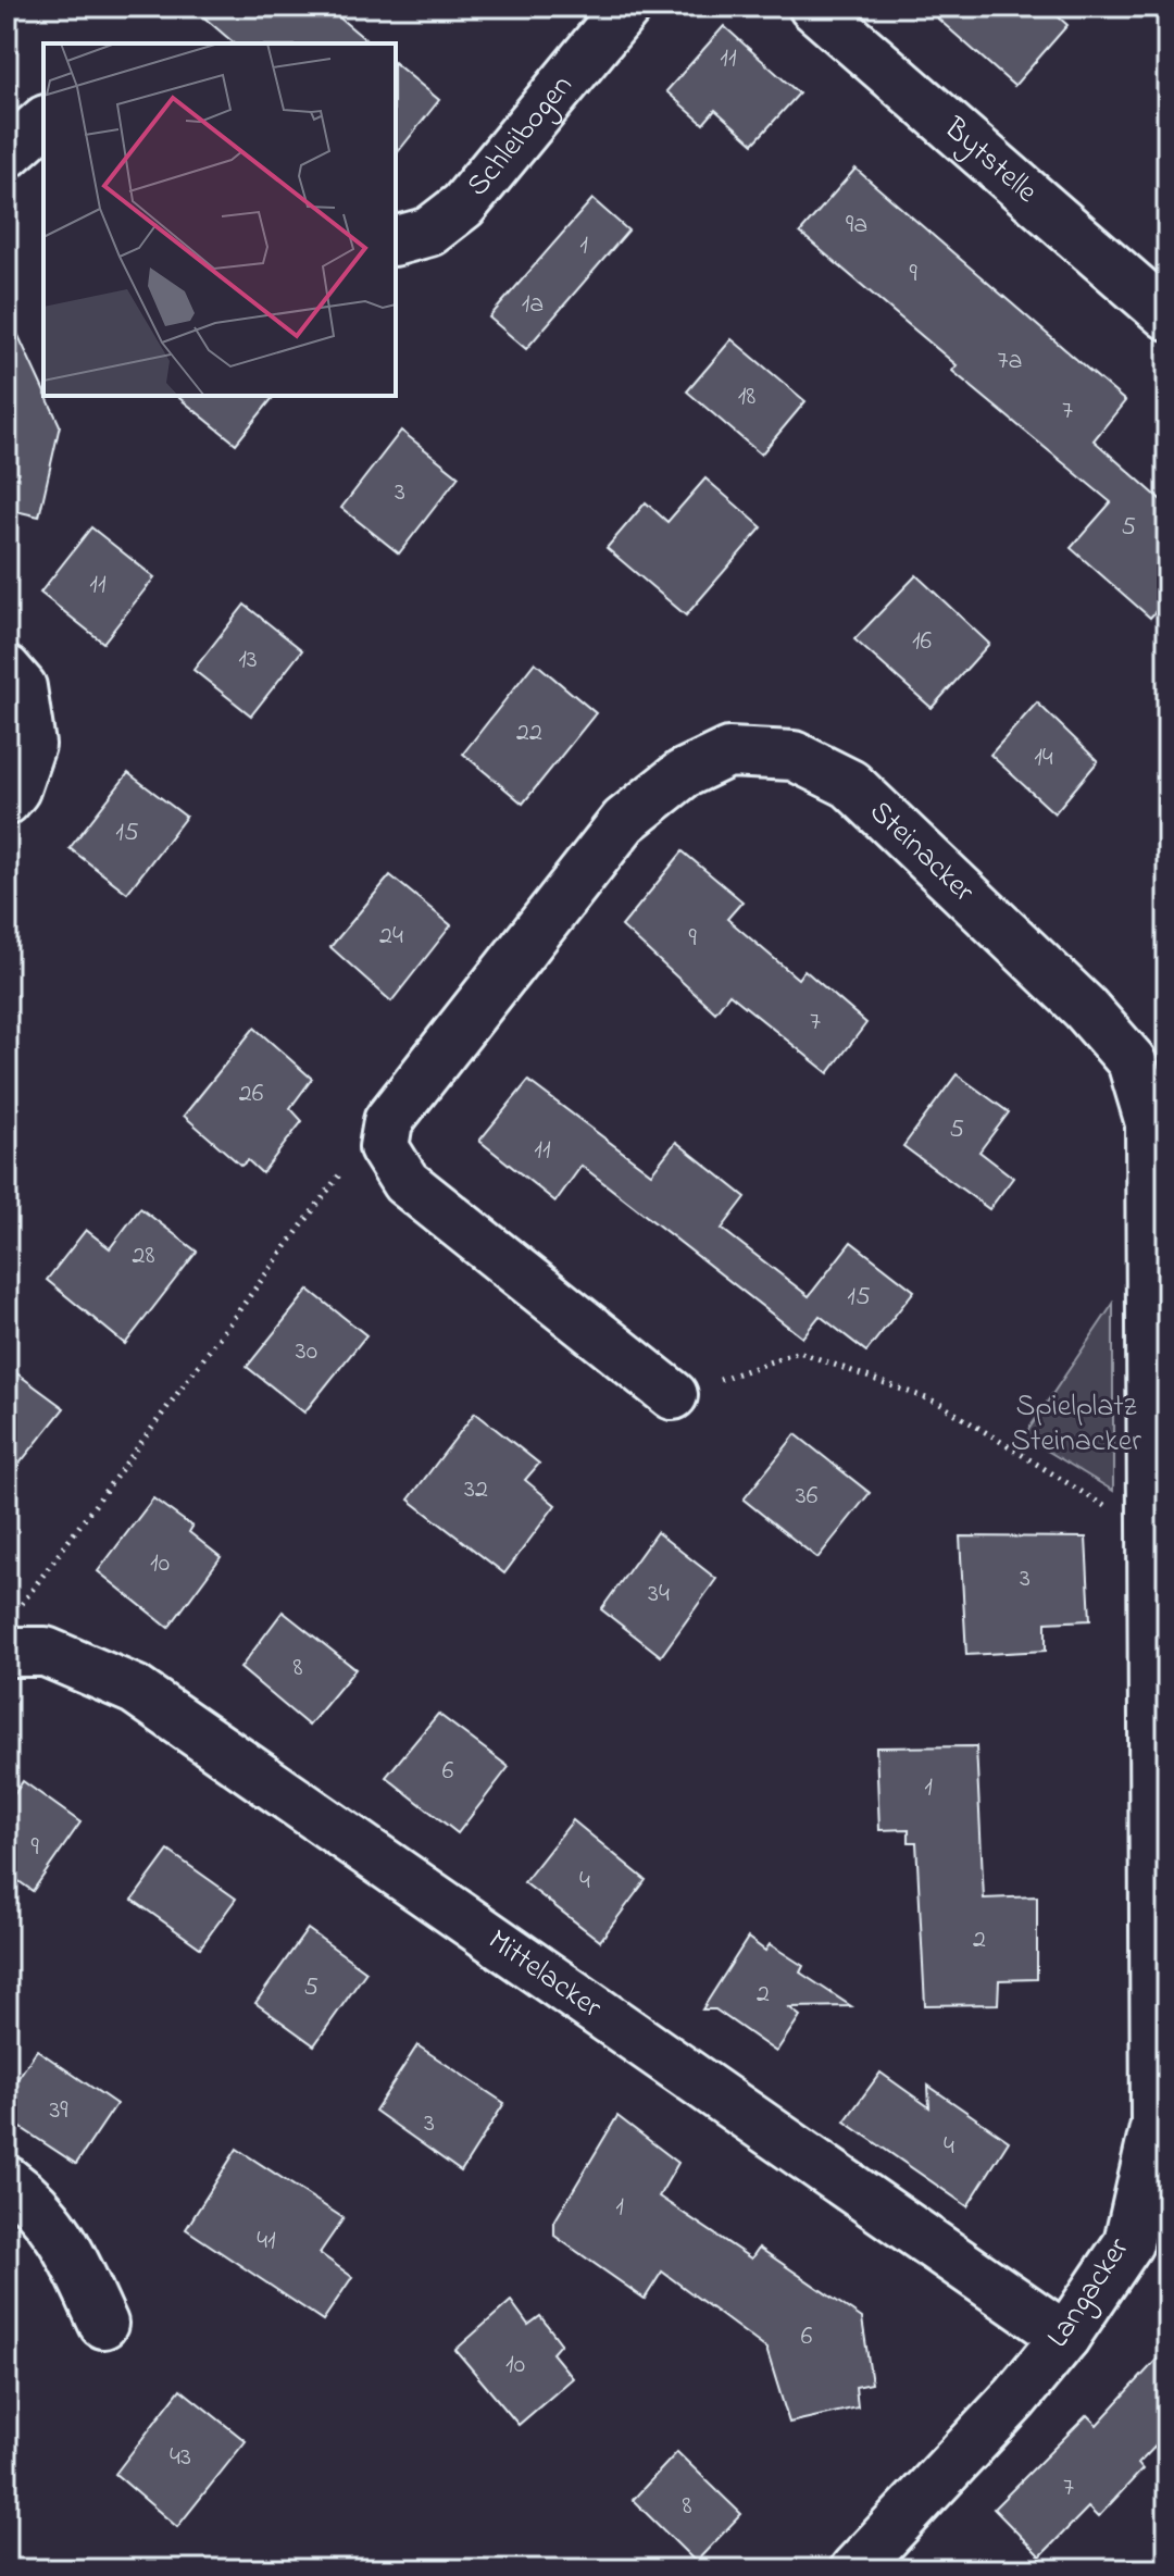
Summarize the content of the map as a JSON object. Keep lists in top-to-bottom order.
{
  "streets": {
    "street": [
      "Schleibogen",
      "Bytstelle",
      "Steinacker",
      "Mittelacker",
      "Langacker"
    ]
  },
  "crossings": [
    ["Steinacker", "Langacker"],
    ["Mittelacker", "Langacker"]
  ],
  "parks": ["Spielplatz Steinacker"],
  "house_numbers": [
    "11",
    "9a",
    "1",
    "9",
    "1a",
    "7a",
    "18",
    "7",
    "3",
    "5",
    "11",
    "16",
    "13",
    "22",
    "14",
    "15",
    "24",
    "9",
    "7",
    "26",
    "5",
    "11",
    "28",
    "15",
    "30",
    "32",
    "36",
    "10",
    "3",
    "34",
    "8",
    "6",
    "1",
    "9",
    "4",
    "2",
    "5",
    "2",
    "39",
    "3",
    "4",
    "1",
    "41",
    "6",
    "10",
    "43",
    "7",
    "8"
  ]
}
